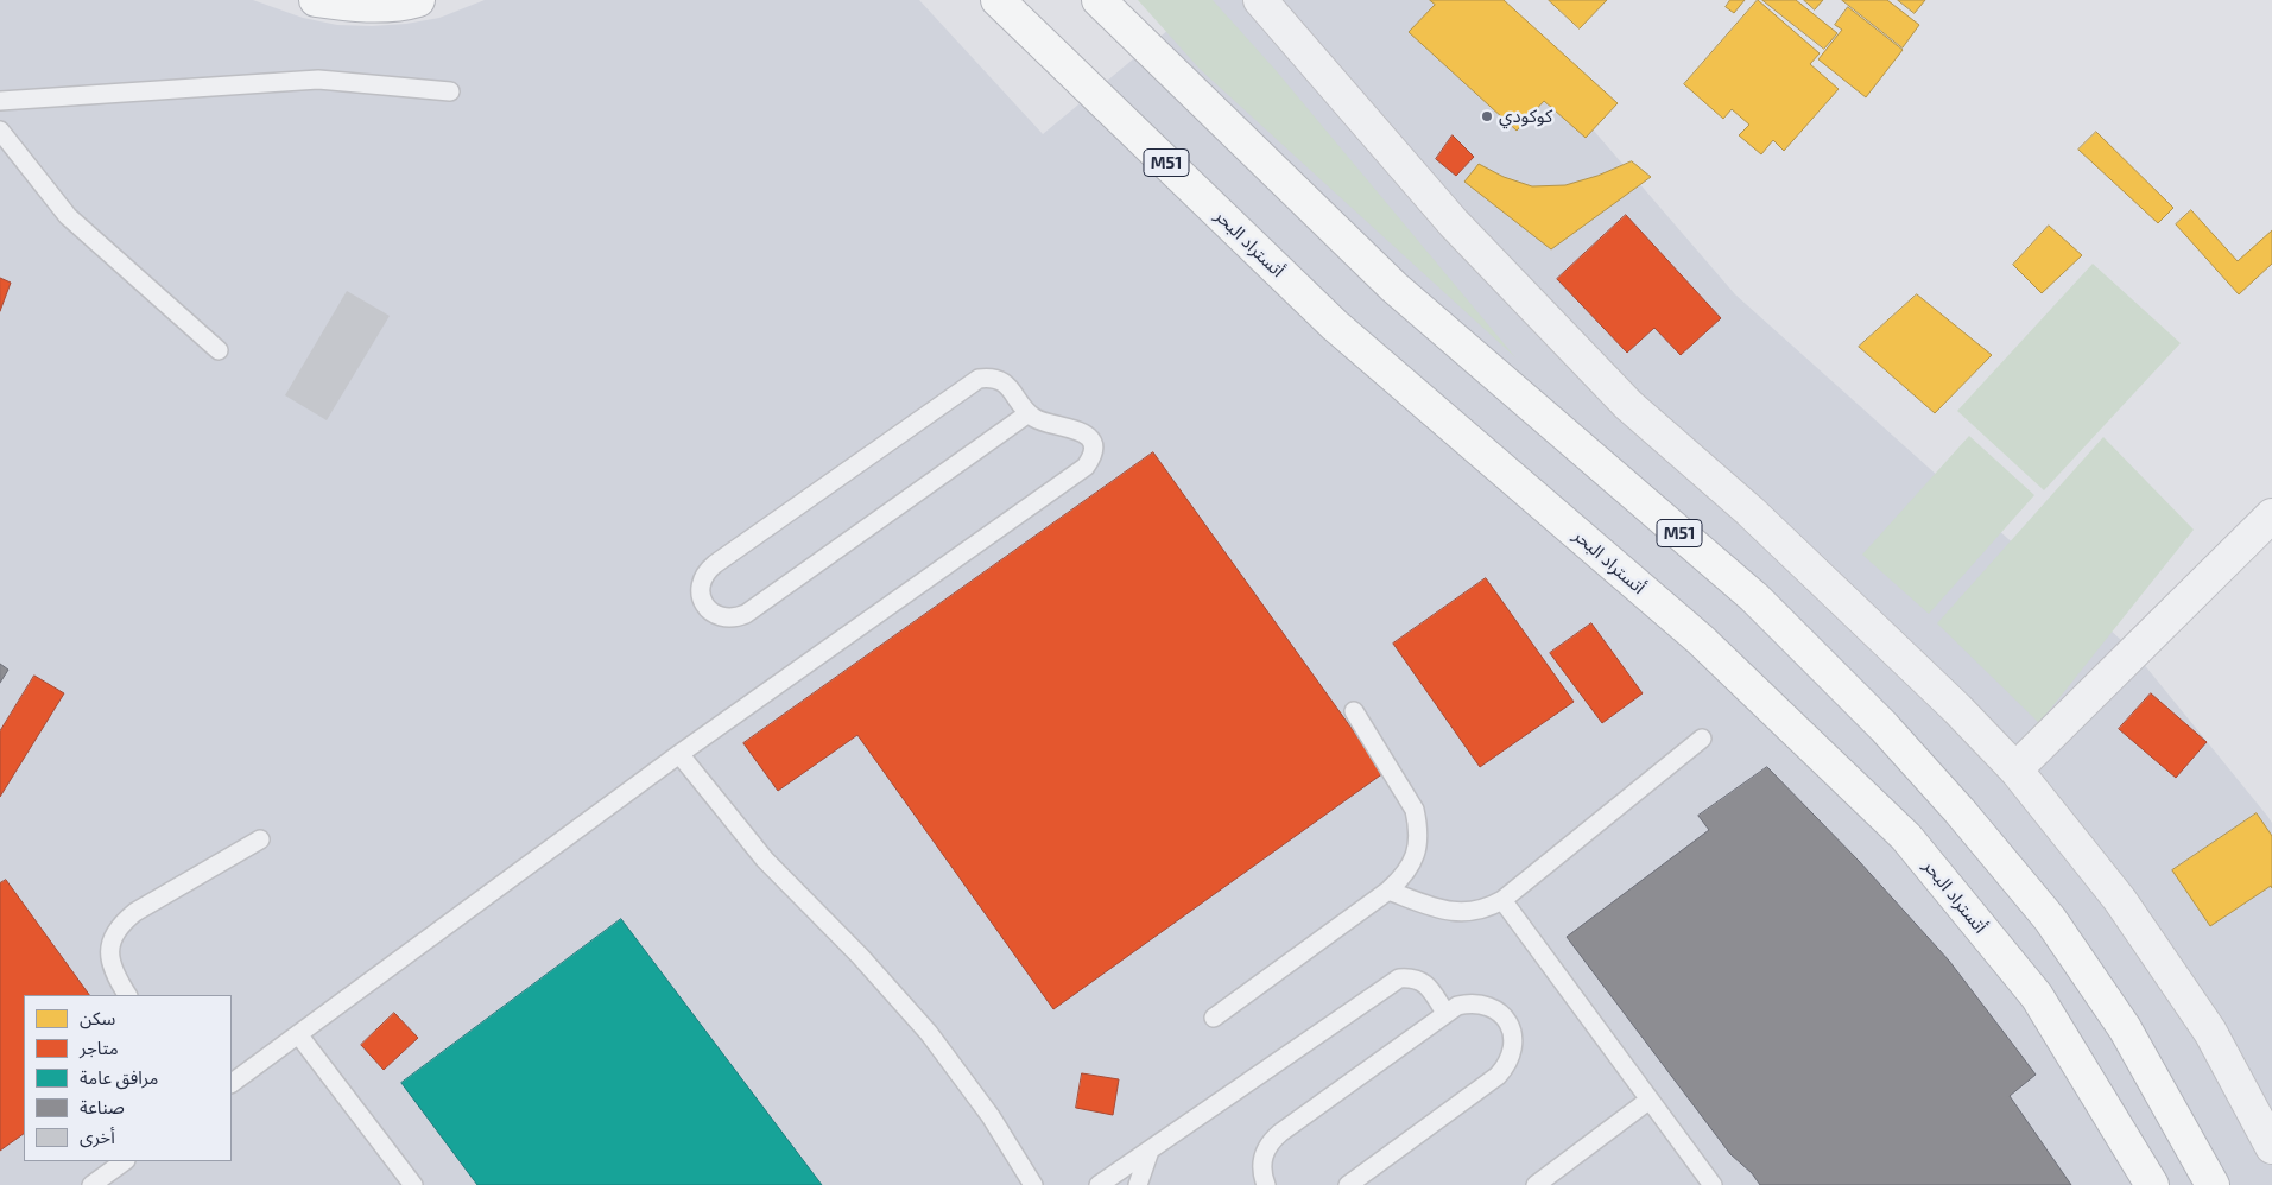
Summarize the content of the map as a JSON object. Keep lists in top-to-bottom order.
{
  "streets": {
    "highway": ["M51", "أتستراد البحر"]
  },
  "places": ["كوكودي"],
  "legend": [
    "سكن",
    "متاجر",
    "مرافق عامة",
    "صناعة",
    "أخرى"
  ]
}
